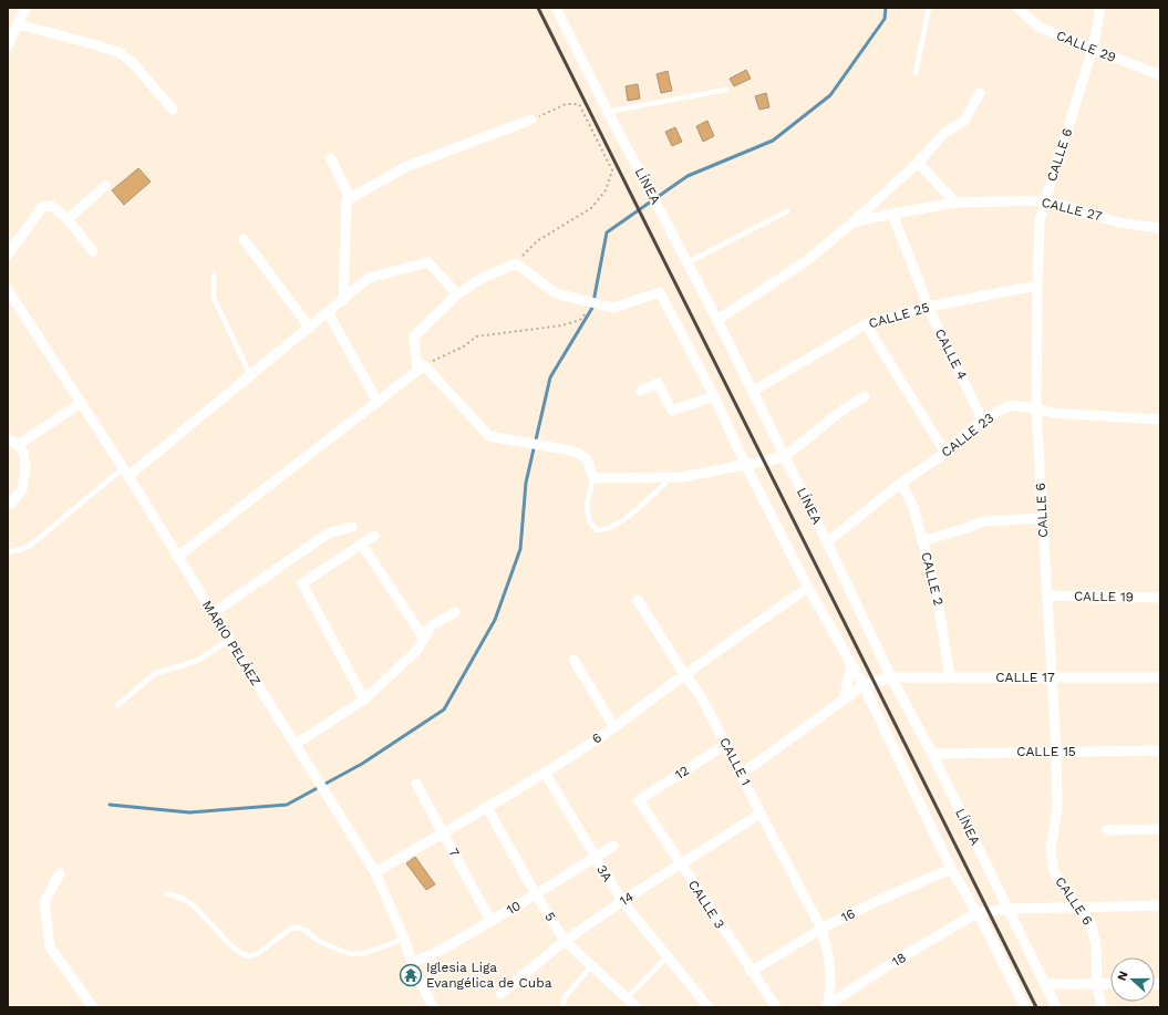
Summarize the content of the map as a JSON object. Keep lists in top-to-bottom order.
{
  "streets": {
    "street": [
      "CALLE 29",
      "CALLE 6",
      "LÍNEA",
      "CALLE 27",
      "CALLE 25",
      "CALLE 4",
      "CALLE 23",
      "CALLE 2",
      "CALLE 19",
      "MARIO PELÁEZ",
      "CALLE 17",
      "6",
      "CALLE 15",
      "CALLE 1",
      "12",
      "7",
      "3A",
      "14",
      "CALLE 3",
      "10",
      "16",
      "5",
      "18"
    ]
  },
  "crossings": [
    ["CALLE 29", "CALLE 6"],
    ["CALLE 6", "CALLE 27"],
    ["CALLE 6", "CALLE 25"],
    ["CALLE 6", "CALLE 23"],
    ["CALLE 6", "CALLE 19"],
    ["CALLE 6", "CALLE 17"],
    ["CALLE 6", "CALLE 15"],
    ["LÍNEA", "CALLE 27"],
    ["LÍNEA", "CALLE 25"],
    ["LÍNEA", "CALLE 23"],
    ["LÍNEA", "CALLE 17"],
    ["LÍNEA", "CALLE 15"],
    ["CALLE 27", "CALLE 4"],
    ["CALLE 25", "CALLE 4"],
    ["CALLE 4", "CALLE 23"],
    ["CALLE 23", "CALLE 2"],
    ["CALLE 2", "CALLE 17"],
    ["MARIO PELÁEZ", "6"],
    ["MARIO PELÁEZ", "10"],
    ["6", "CALLE 1"],
    ["6", "7"],
    ["6", "3A"],
    ["6", "5"],
    ["CALLE 1", "12"],
    ["CALLE 1", "14"],
    ["CALLE 1", "16"],
    ["CALLE 1", "18"],
    ["12", "CALLE 3"],
    ["7", "10"],
    ["3A", "14"],
    ["3A", "10"],
    ["14", "CALLE 3"],
    ["14", "5"],
    ["CALLE 3", "16"],
    ["10", "5"]
  ],
  "places": {
    "temple": ["Iglesia Liga Evangélica de Cuba"]
  },
  "north": "left"
}
